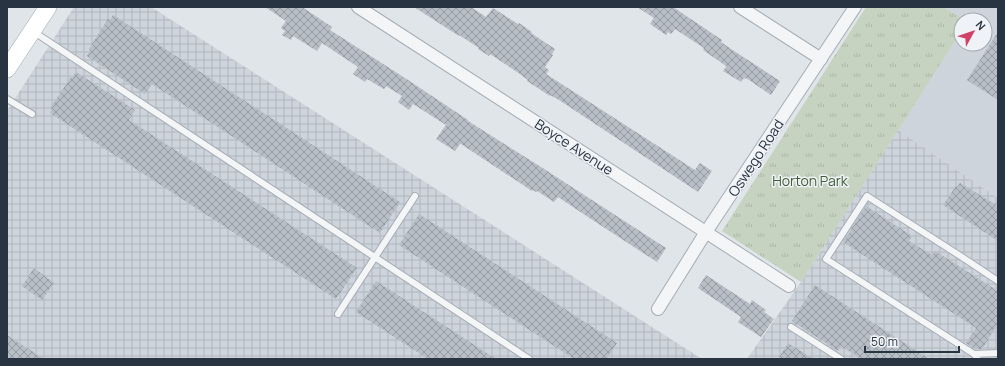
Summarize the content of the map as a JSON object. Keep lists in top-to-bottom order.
{
  "streets": {
    "street": ["Boyce Avenue", "Oswego Road"]
  },
  "crossings": [
    ["Boyce Avenue", "Oswego Road"]
  ],
  "parks": ["Horton Park"],
  "scale_bar": "50 m",
  "north": "top right"
}
